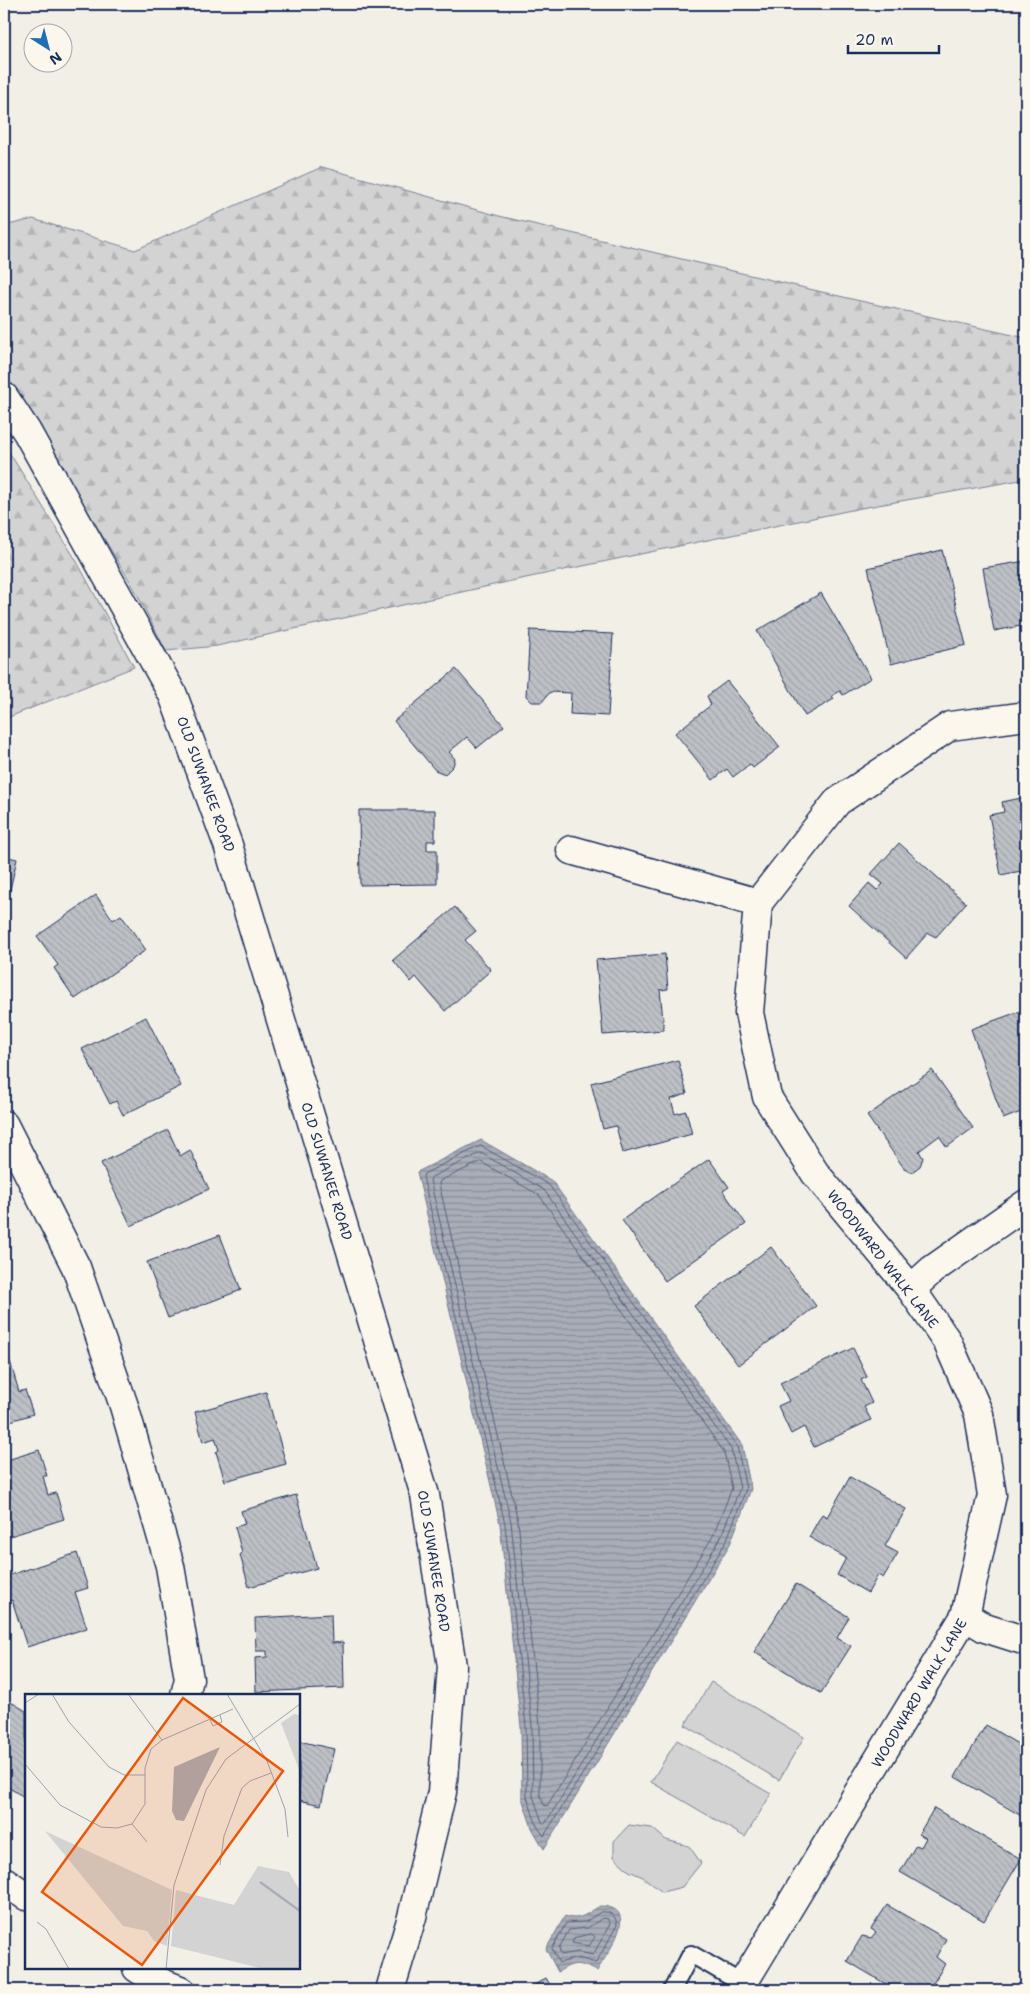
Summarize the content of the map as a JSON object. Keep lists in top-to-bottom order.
{
  "streets": {
    "street": ["OLD SUWANEE ROAD", "WOODWARD WALK LANE"]
  },
  "scale_bar": "20 m",
  "north": "bottom right"
}
